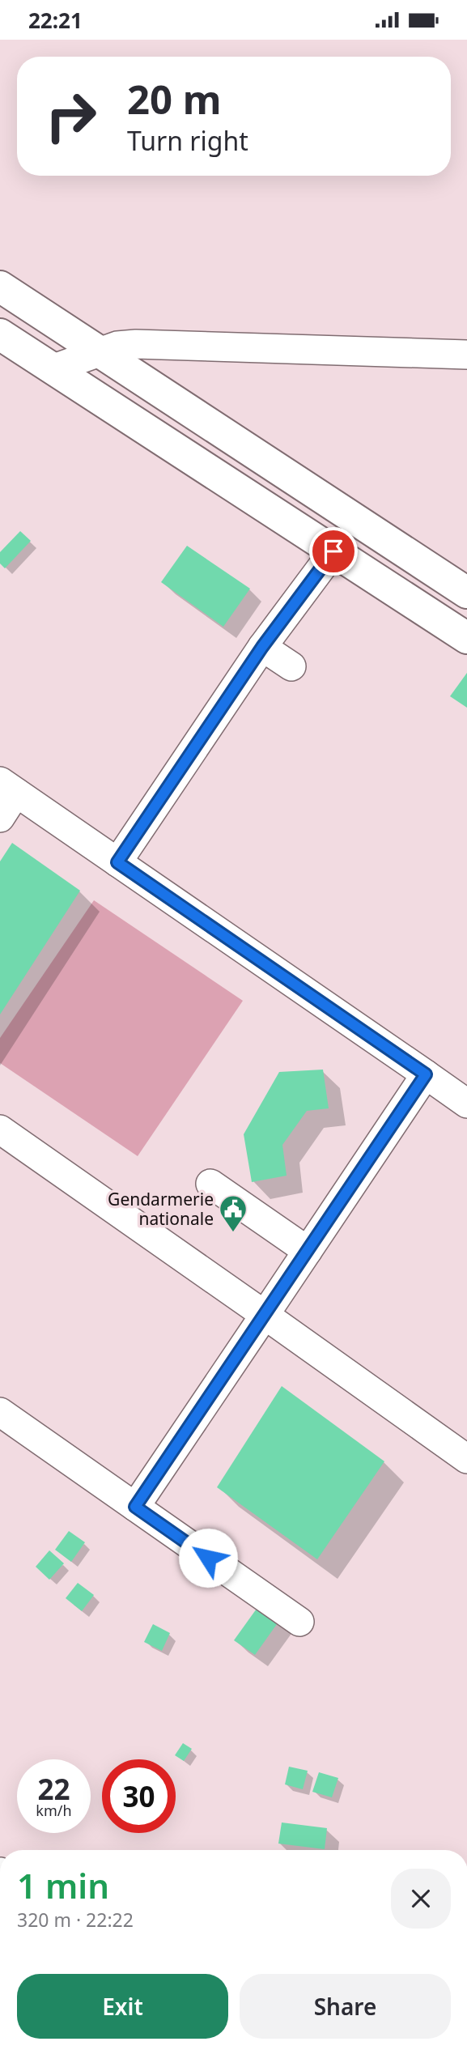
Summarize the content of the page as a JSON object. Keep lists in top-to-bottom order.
{
  "places": {
    "public building": ["Gendarmerie nationale"]
  },
  "page": {
    "status": "22:21",
    "turn": ["20 m", "Turn right"],
    "speed": "22 km/h",
    "limit": "30",
    "heading": ["1 min", "320 m · 22:22"],
    "buttons": ["Exit", "Share"]
  }
}
